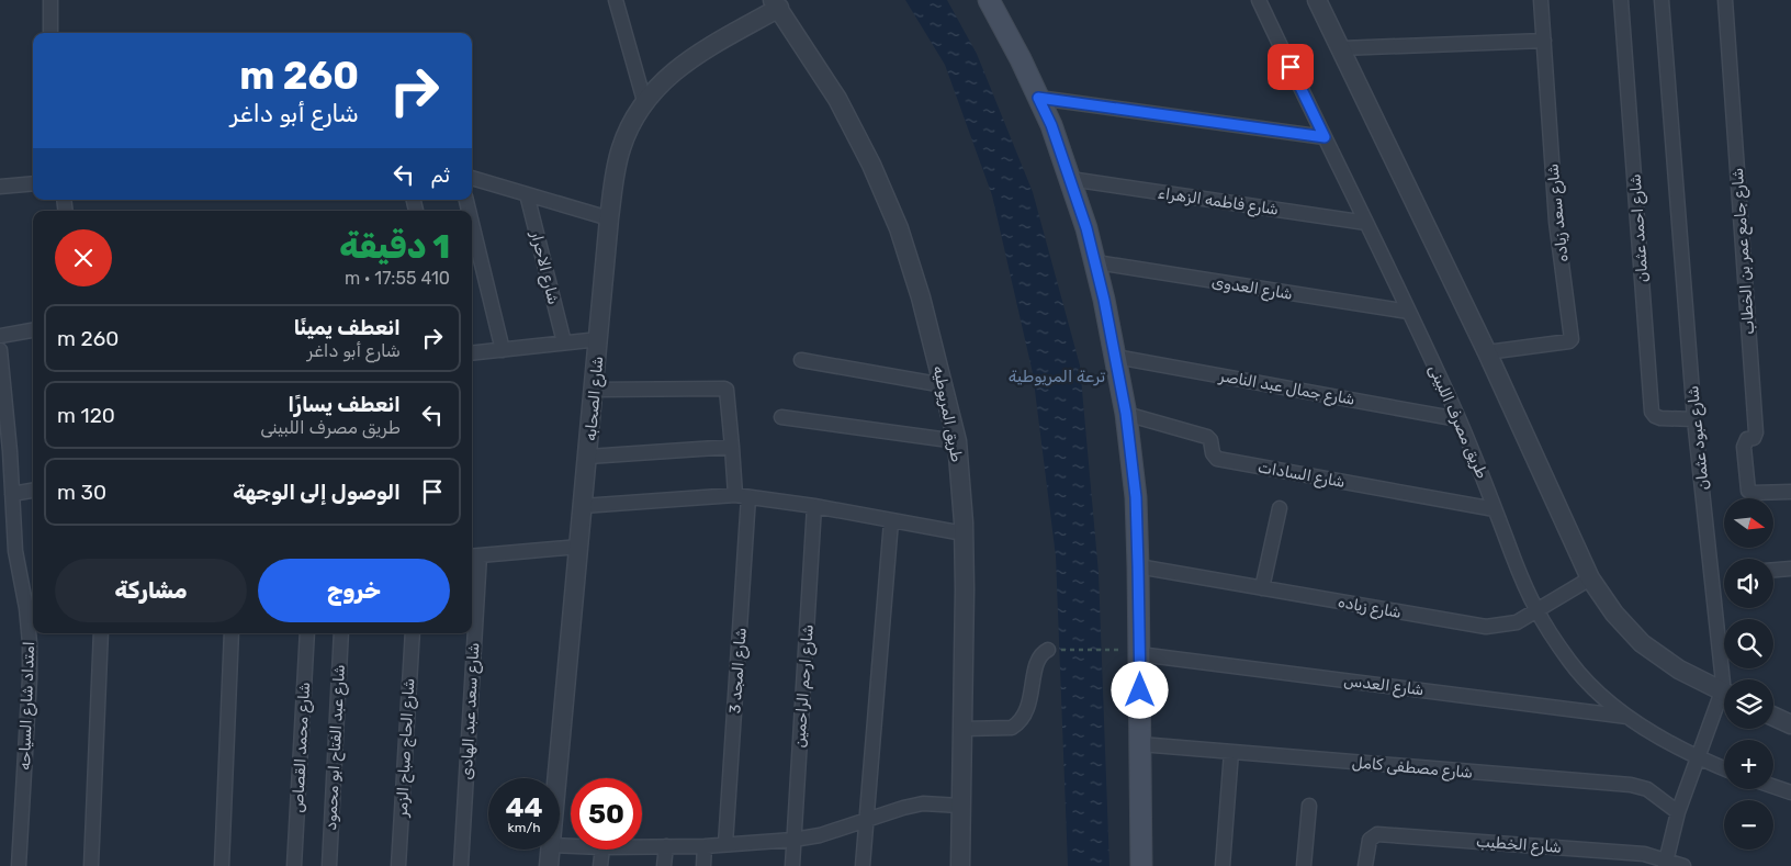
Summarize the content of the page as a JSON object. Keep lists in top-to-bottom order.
{
  "streets": {
    "street": [
      "شارع فاطمه الزهراء",
      "شارع سعد زياده",
      "شارع احمد عثمان",
      "شارع جامع عمر بن الخطاب",
      "شارع الاحرار",
      "شارع العدوى",
      "شارع جمال عبد الناصر",
      "شارع الصحابه",
      "طريق المريوطيه",
      "طريق مصرف اللبينى",
      "شارع عبود عثمان",
      "شارع السادات",
      "شارع زياده",
      "شارع المجد 3",
      "شارع العدس",
      "شارع ارحم الراحمين",
      "امتداد شارع السياحه",
      "شارع سعد عبد الهادى",
      "شارع محمد القصاص",
      "شارع عبد الفتاح ابو محمود",
      "شارع الحاج صباح الزمر",
      "شارع مصطفى كامل",
      "شارع الخطيب"
    ]
  },
  "crossings": [
    ["شارع فاطمه الزهراء", "طريق مصرف اللبينى"],
    ["شارع احمد عثمان", "شارع عبود عثمان"],
    ["شارع العدوى", "طريق مصرف اللبينى"],
    ["شارع جمال عبد الناصر", "طريق مصرف اللبينى"],
    ["شارع الصحابه", "طريق المريوطيه"],
    ["شارع الصحابه", "شارع المجد 3"],
    ["طريق مصرف اللبينى", "شارع عبود عثمان"],
    ["طريق مصرف اللبينى", "شارع السادات"],
    ["طريق مصرف اللبينى", "شارع زياده"],
    ["طريق مصرف اللبينى", "شارع العدس"],
    ["شارع عبود عثمان", "شارع مصطفى كامل"],
    ["شارع عبود عثمان", "شارع الخطيب"]
  ],
  "water": ["ترعة المريوطية"],
  "north": "right",
  "page": {
    "turn": ["260 m", "شارع أبو داغر"],
    "then": "ثم",
    "heading": ["1 دقيقة", "410 m · 17:55"],
    "list": [
      {
        "name": "انعطف يمينًا",
        "note": "شارع أبو داغر",
        "value": "260 m"
      },
      {
        "name": "انعطف يسارًا",
        "note": "طريق مصرف اللبينى",
        "value": "120 m"
      },
      {
        "name": "الوصول إلى الوجهة",
        "value": "30 m"
      }
    ],
    "map_buttons": ["+", "−"],
    "buttons": ["خروج", "مشاركة"],
    "speed": "44 km/h",
    "limit": "50"
  }
}
